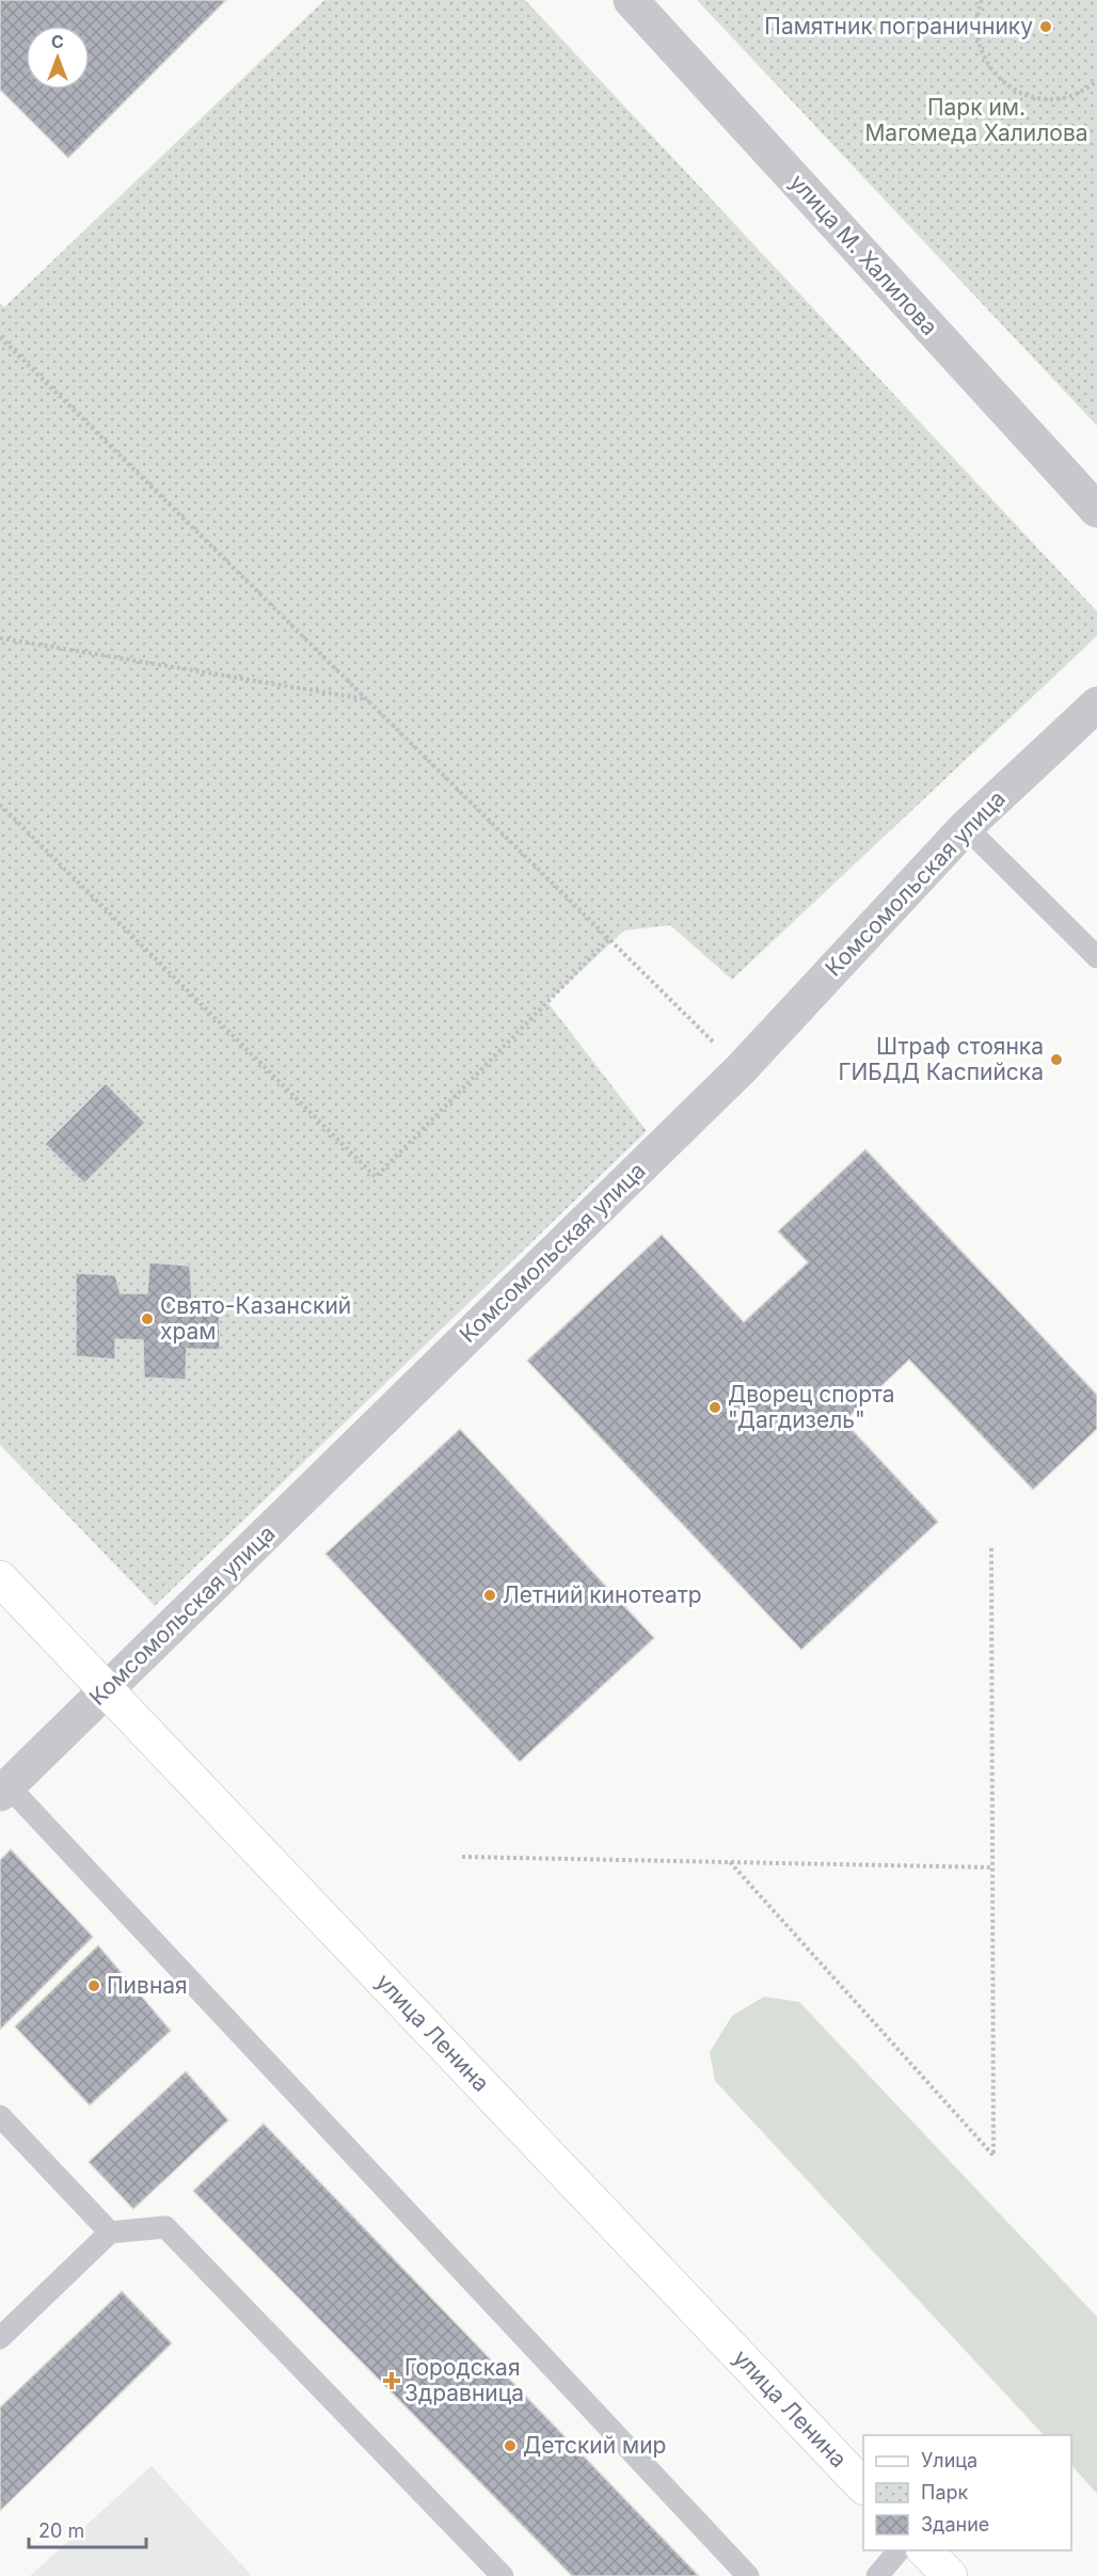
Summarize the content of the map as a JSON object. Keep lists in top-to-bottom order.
{
  "streets": {
    "street": ["улица М. Халилова", "Комсомольская улица", "улица Ленина"]
  },
  "crossings": [
    ["Комсомольская улица", "улица Ленина"]
  ],
  "parks": ["Парк им. Магомеда Халилова"],
  "places": {
    "other": [
      "Памятник пограничнику",
      "Штраф стоянка ГИБДД Каспийска",
      "Свято-Казанский храм",
      "Дворец спорта \"Дагдизель\"",
      "Летний кинотеатр",
      "Пивная",
      "Детский мир"
    ],
    "health": ["Городская Здравница"]
  },
  "legend": ["Улица", "Парк", "Здание"],
  "scale_bar": "20 m",
  "north": "top"
}
